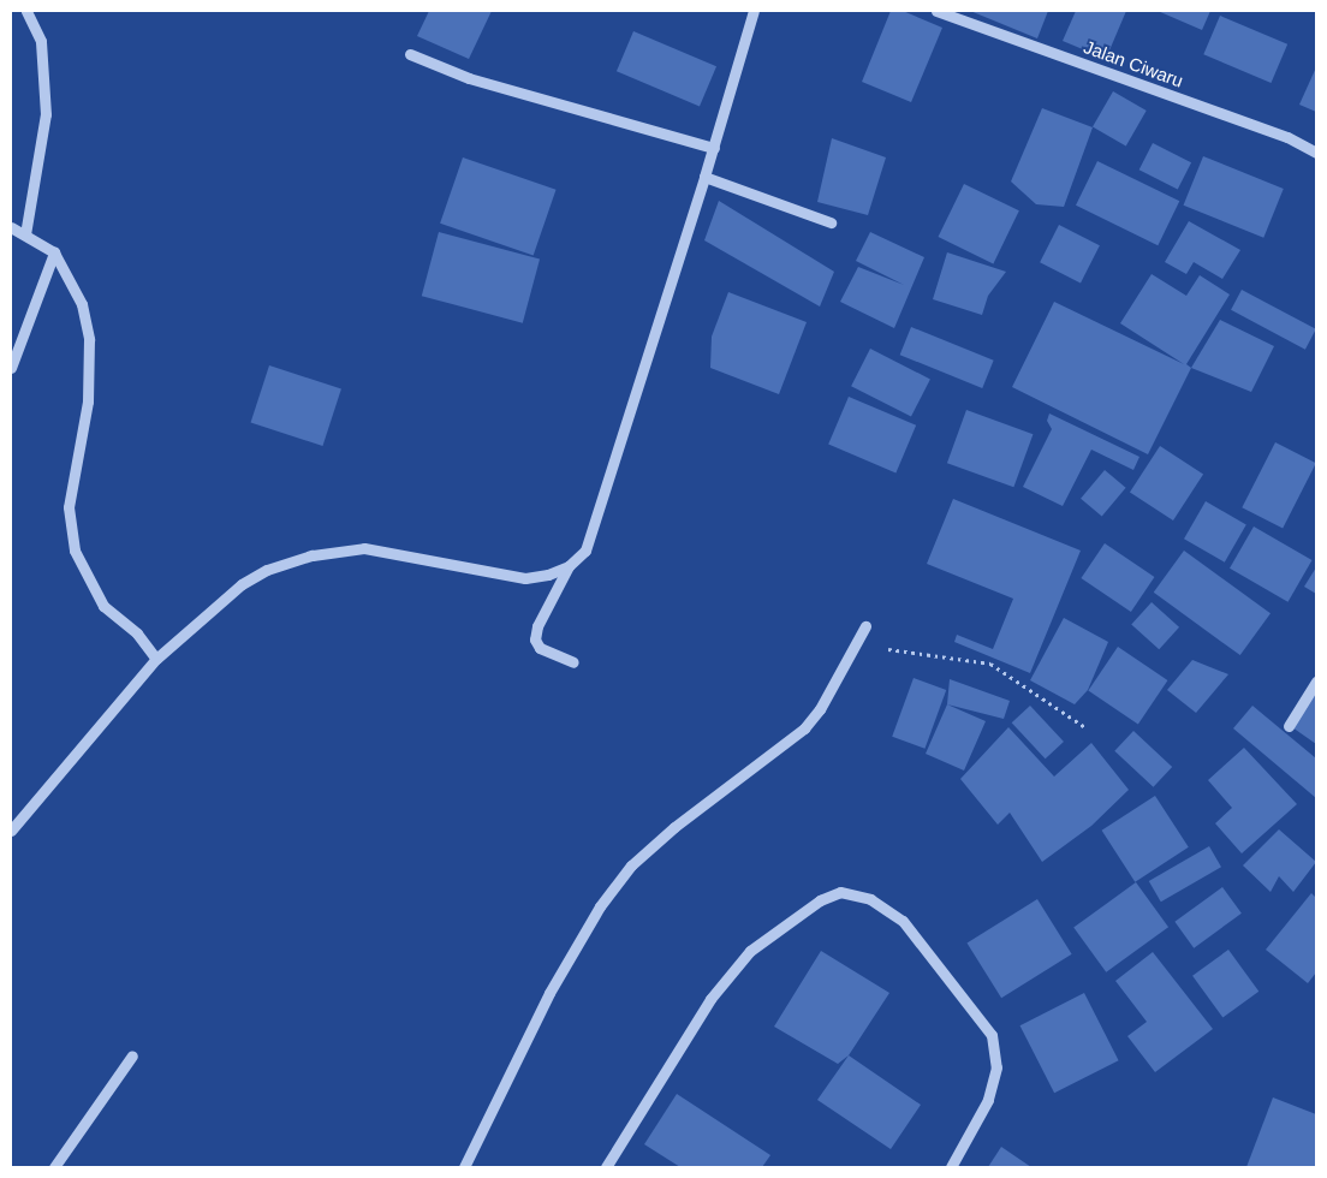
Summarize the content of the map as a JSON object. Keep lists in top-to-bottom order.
{
  "streets": {
    "street": ["Jalan Ciwaru"]
  }
}
